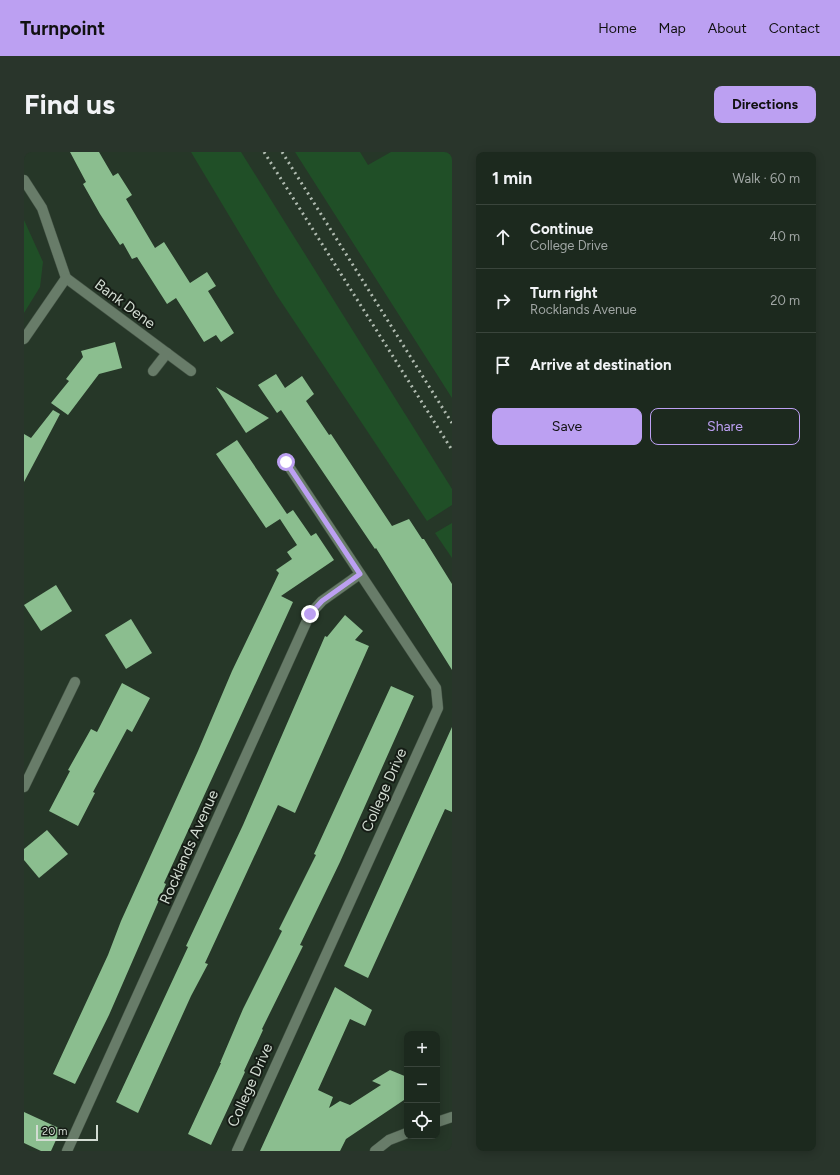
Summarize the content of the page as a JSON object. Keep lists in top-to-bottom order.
{
  "streets": {
    "street": ["Bank Dene", "College Drive", "Rocklands Avenue"]
  },
  "crossings": [
    ["College Drive", "Rocklands Avenue"]
  ],
  "scale_bar": "20 m",
  "page": {
    "header": "Turnpoint",
    "nav": [
      "Home",
      "Map",
      "About",
      "Contact"
    ],
    "buttons": [
      "Directions",
      ["Save", "Share"]
    ],
    "title": "Find us",
    "heading": ["1 min", "Walk · 60 m"],
    "list": [
      ["Continue", "College Drive", "40 m"],
      ["Turn right", "Rocklands Avenue", "20 m"],
      "Arrive at destination"
    ],
    "map_buttons": ["+", "−"],
    "scale": "20 m"
  }
}
